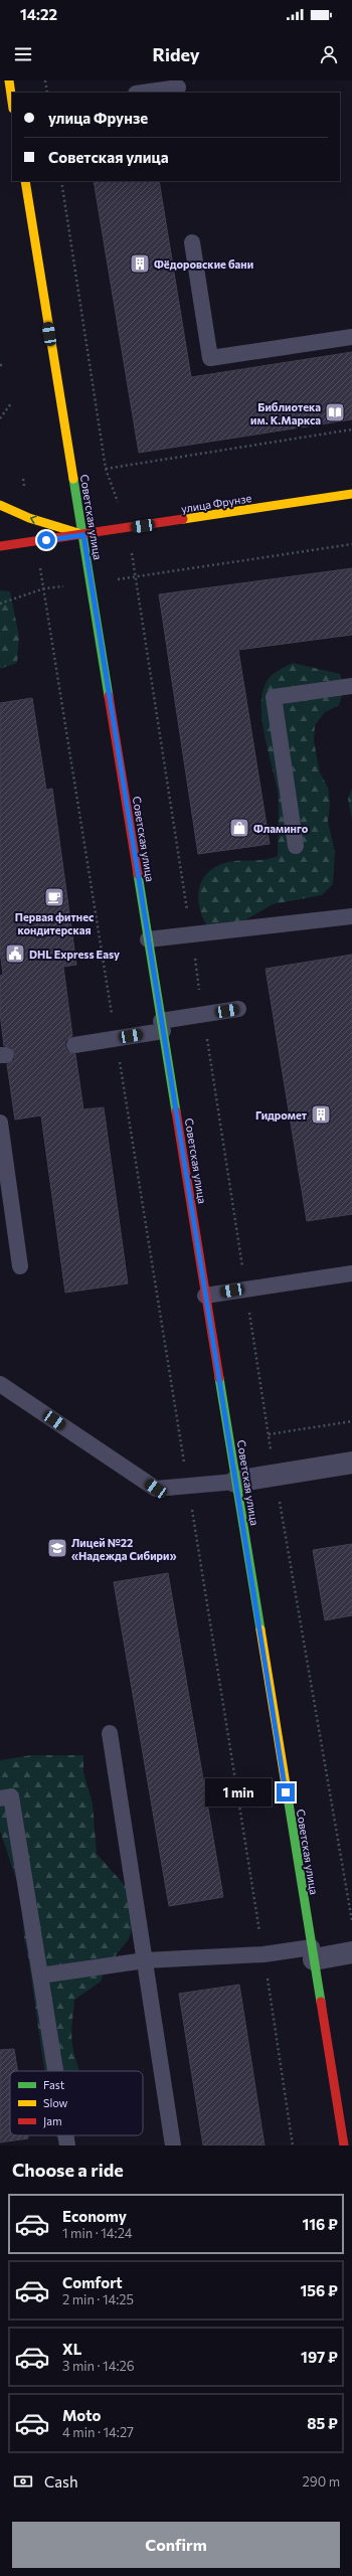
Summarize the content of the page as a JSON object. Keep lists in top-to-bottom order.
{
  "streets": {
    "street": ["улица Фрунзе", "Советская улица"]
  },
  "crossings": [
    ["улица Фрунзе", "Советская улица"]
  ],
  "places": {
    "building": ["Фёдоровские бани", "Гидромет"],
    "library": ["Библиотека им. К.Маркса"],
    "shop": ["Фламинго"],
    "cafe": ["Первая фитнес кондитерская"],
    "public building": ["DHL Express Easy"],
    "school or university": ["Лицей №22 «Надежда Сибири»"]
  },
  "legend": ["Fast", "Slow", "Jam"],
  "page": {
    "status": "14:22",
    "header": "Ridey",
    "banner": ["улица Фрунзе", "Советская улица"],
    "bubble": "1 min",
    "heading": "Choose a ride",
    "list": [
      {
        "name": "Economy",
        "note": "1 min · 14:24",
        "value": "116 ₽"
      },
      {
        "name": "Comfort",
        "note": "2 min · 14:25",
        "value": "156 ₽"
      },
      {
        "name": "XL",
        "note": "3 min · 14:26",
        "value": "197 ₽"
      },
      {
        "name": "Moto",
        "note": "4 min · 14:27",
        "value": "85 ₽"
      }
    ],
    "pay": ["Cash", "290 m"],
    "buttons": "Confirm"
  }
}
